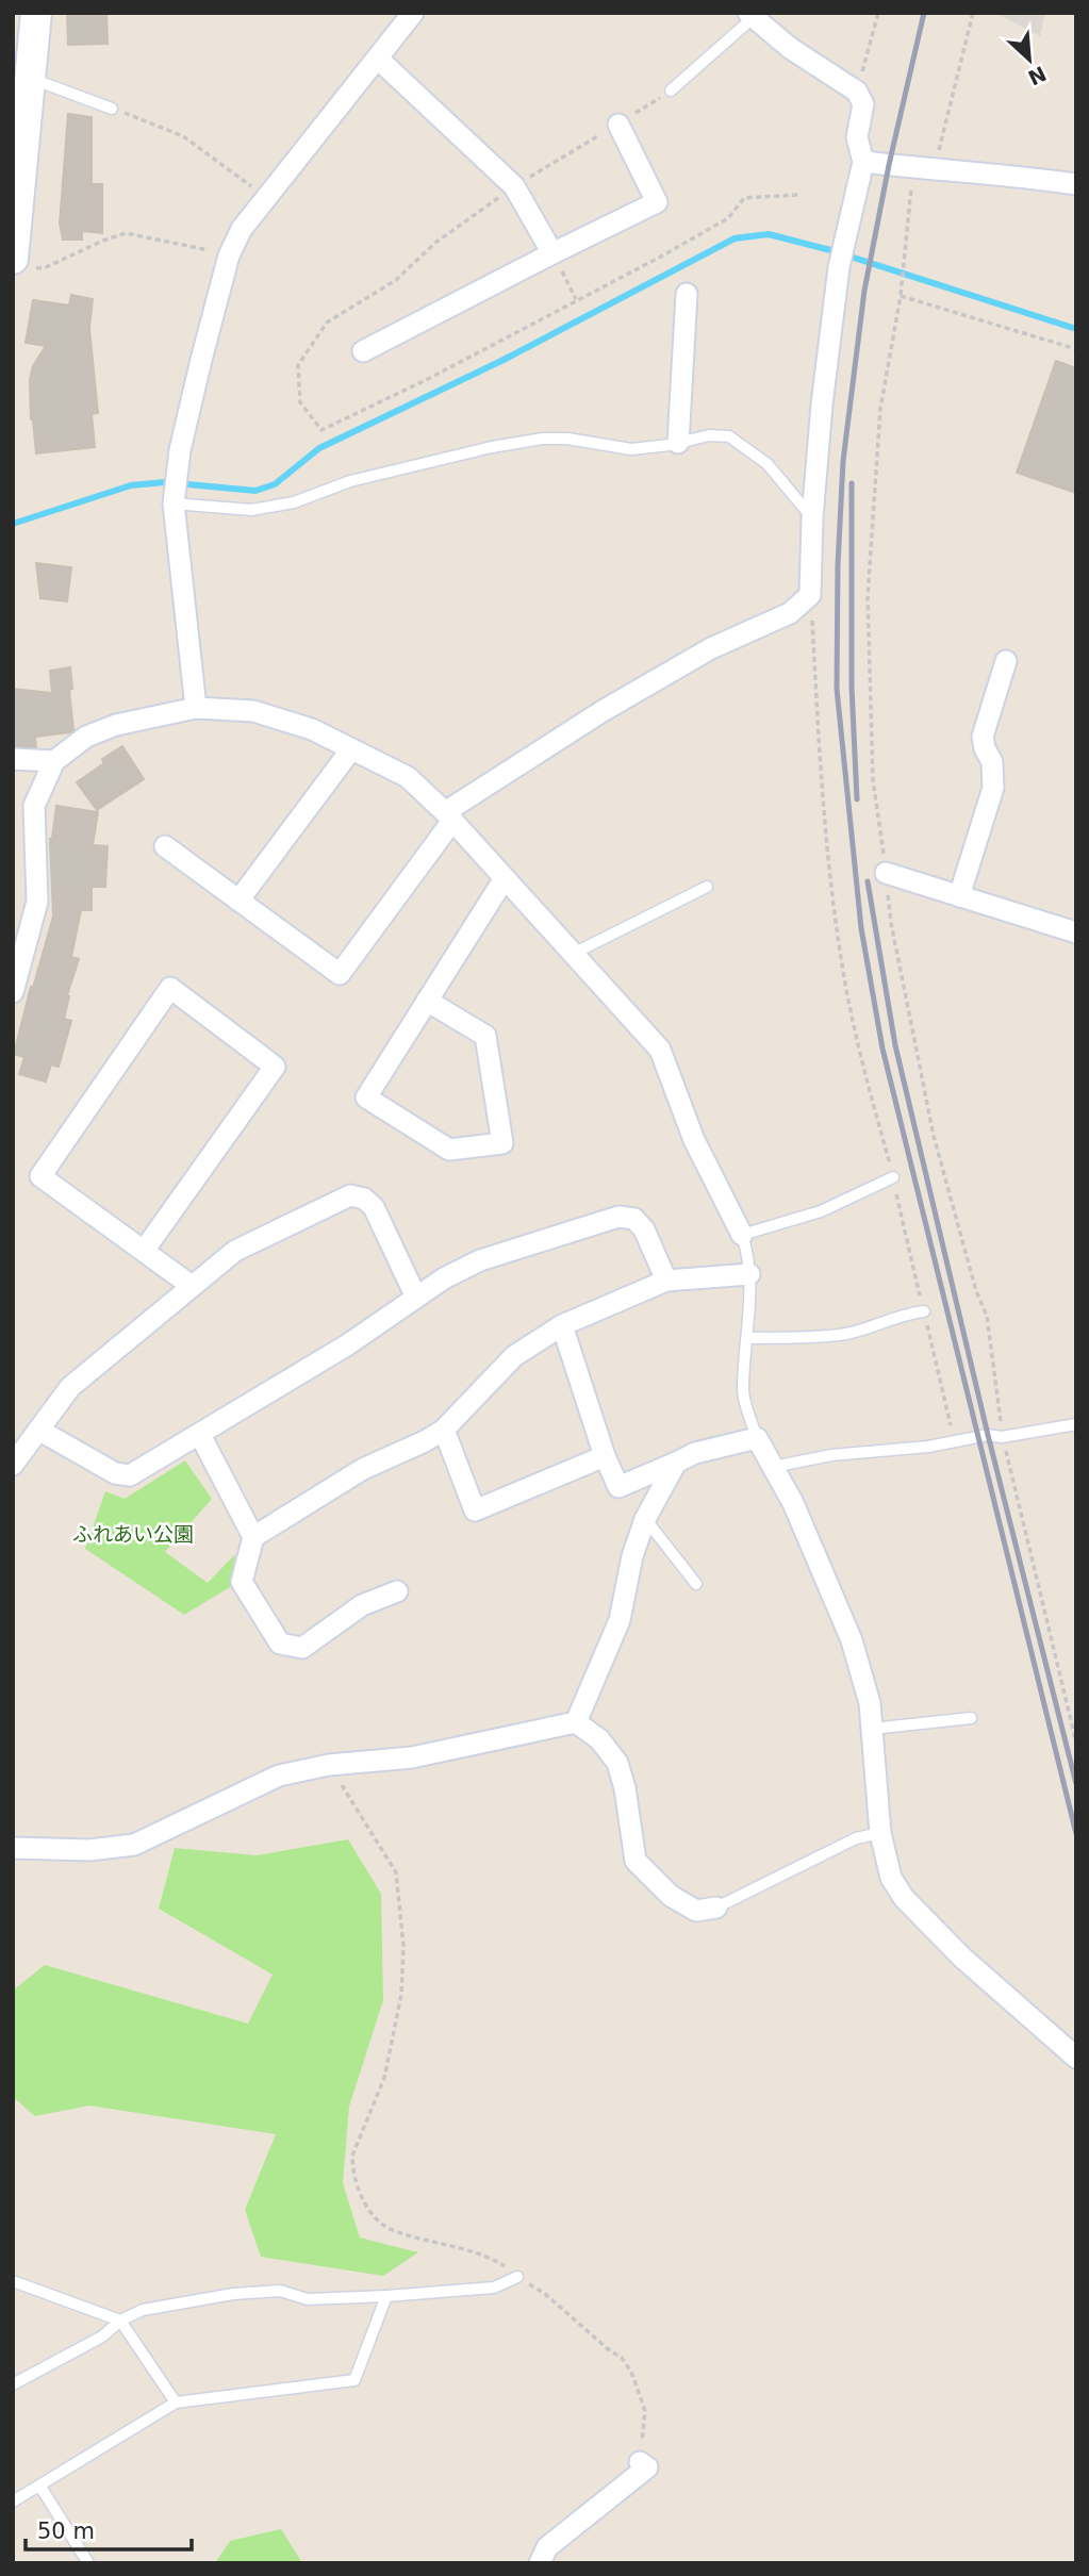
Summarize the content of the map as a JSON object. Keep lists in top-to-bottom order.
{
  "parks": ["ふれあい公園"],
  "scale_bar": "50 m",
  "north": "bottom right"
}
